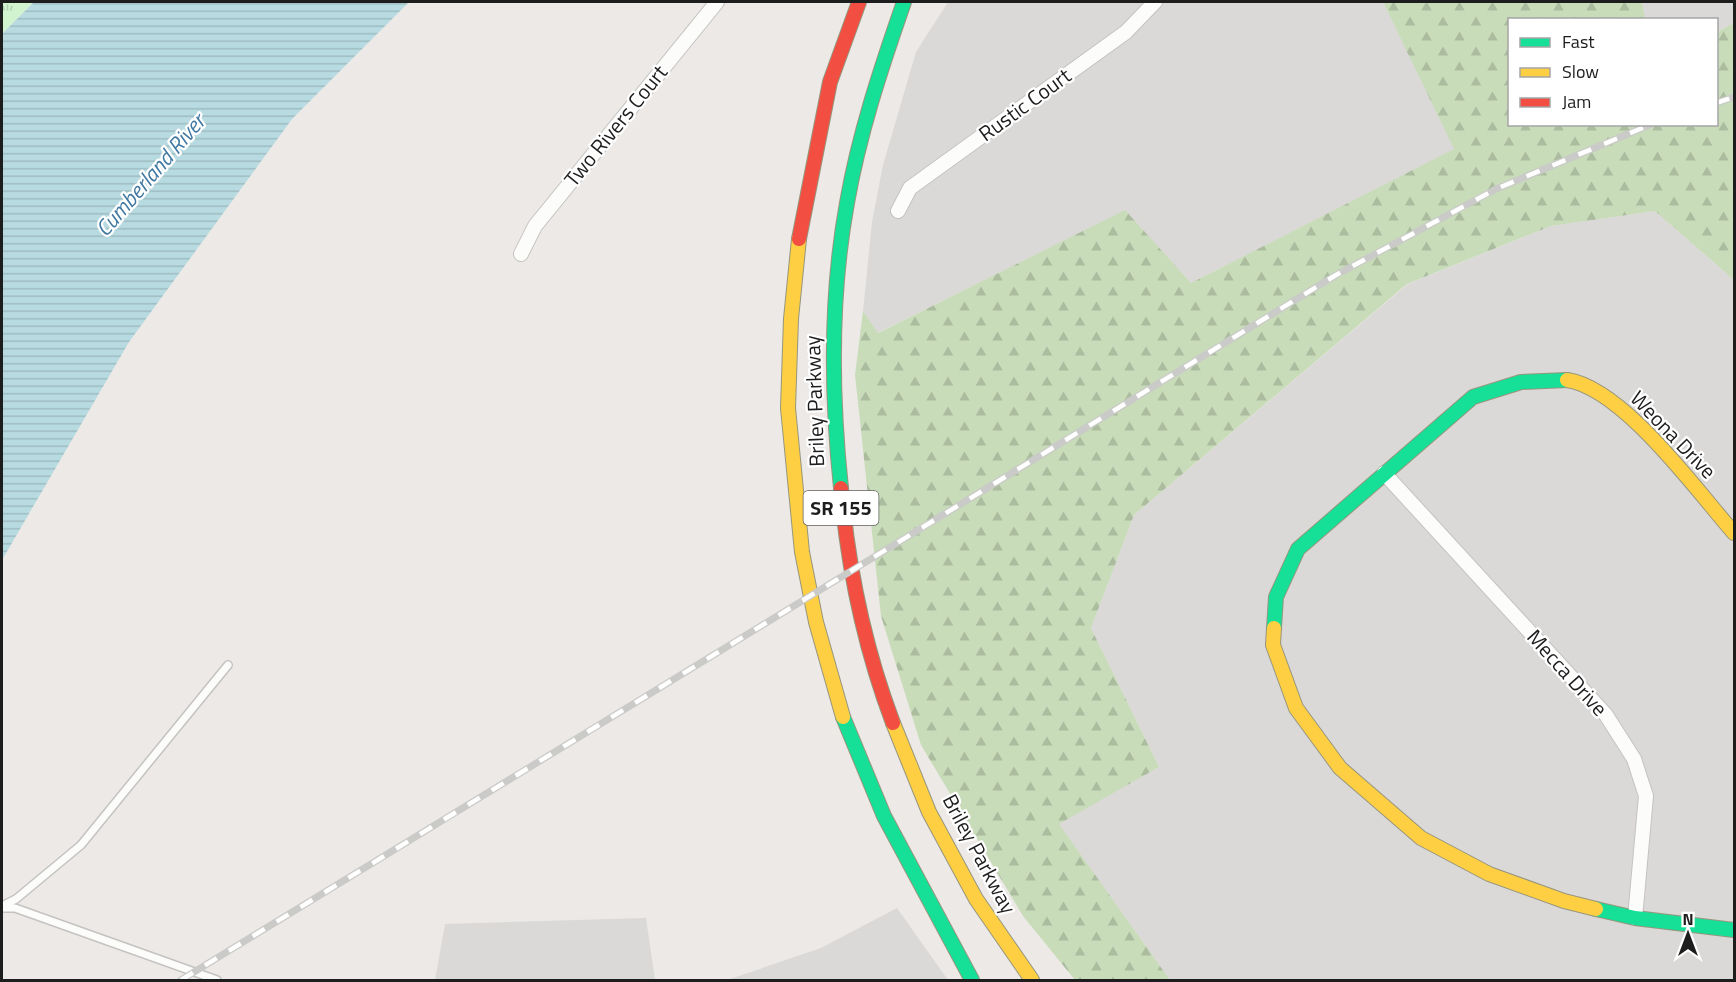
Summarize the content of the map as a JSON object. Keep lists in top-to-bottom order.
{
  "streets": {
    "main road": ["Briley Parkway", "Weona Drive", "SR 155"],
    "street": ["Rustic Court", "Two Rivers Court", "Mecca Drive"]
  },
  "crossings": [
    ["Weona Drive", "Mecca Drive"]
  ],
  "water": ["Cumberland River"],
  "legend": ["Fast", "Slow", "Jam"],
  "north": "top"
}
